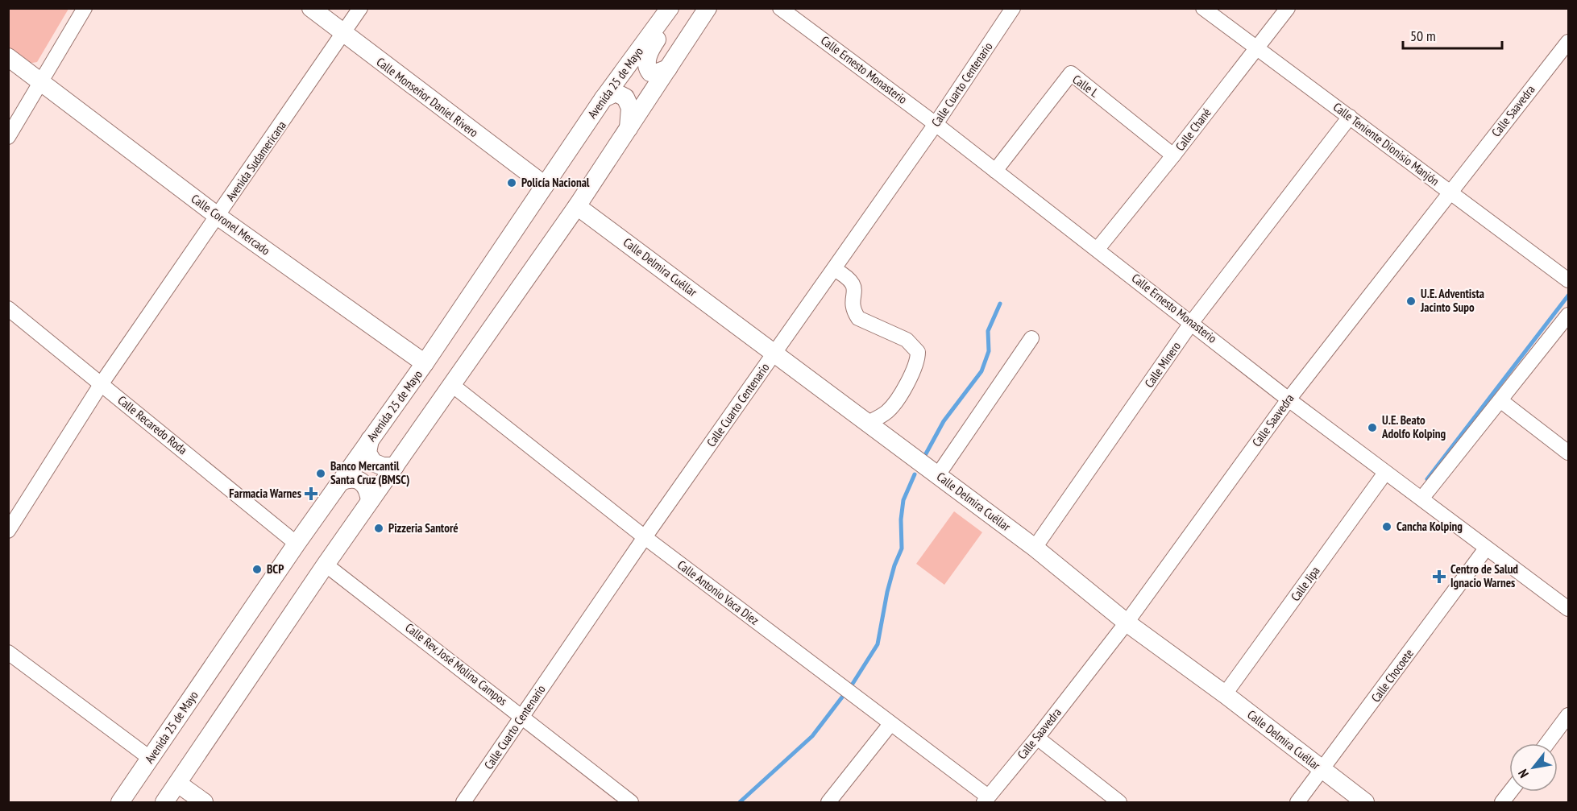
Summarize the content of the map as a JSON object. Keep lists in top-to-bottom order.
{
  "streets": {
    "main road": [
      "Avenida 25 de Mayo",
      "Calle Monseñor Daniel Rivero",
      "Calle Coronel Mercado",
      "Calle Delmira Cuéllar"
    ],
    "street": [
      "Calle Ernesto Monasterio",
      "Calle Cuarto Centenario",
      "Calle L",
      "Calle Saavedra",
      "Calle Chané",
      "Calle Teniente Dionisio Manjón",
      "Avenida Sudamericana",
      "Calle Minero",
      "Calle Recaredo Roda",
      "Calle Jipa",
      "Calle Antonio Vaca Diez",
      "Calle Rev. José Molina Campos",
      "Calle Chocoete"
    ]
  },
  "crossings": [
    ["Calle Ernesto Monasterio", "Calle Cuarto Centenario"],
    ["Calle Ernesto Monasterio", "Calle L"],
    ["Calle Ernesto Monasterio", "Calle Saavedra"],
    ["Calle Ernesto Monasterio", "Calle Chané"],
    ["Calle Ernesto Monasterio", "Calle Minero"],
    ["Calle Ernesto Monasterio", "Calle Jipa"],
    ["Calle Ernesto Monasterio", "Calle Chocoete"],
    ["Avenida 25 de Mayo", "Calle Monseñor Daniel Rivero"],
    ["Avenida 25 de Mayo", "Calle Coronel Mercado"],
    ["Avenida 25 de Mayo", "Calle Recaredo Roda"],
    ["Calle Cuarto Centenario", "Calle Delmira Cuéllar"],
    ["Calle Cuarto Centenario", "Calle Antonio Vaca Diez"],
    ["Calle Cuarto Centenario", "Calle Rev. José Molina Campos"],
    ["Calle L", "Calle Chané"],
    ["Calle Monseñor Daniel Rivero", "Avenida Sudamericana"],
    ["Calle Saavedra", "Calle Teniente Dionisio Manjón"],
    ["Calle Saavedra", "Calle Delmira Cuéllar"],
    ["Calle Saavedra", "Calle Antonio Vaca Diez"],
    ["Calle Chané", "Calle Teniente Dionisio Manjón"],
    ["Calle Teniente Dionisio Manjón", "Calle Minero"],
    ["Avenida Sudamericana", "Calle Coronel Mercado"],
    ["Avenida Sudamericana", "Calle Recaredo Roda"],
    ["Calle Delmira Cuéllar", "Calle Minero"],
    ["Calle Delmira Cuéllar", "Calle Jipa"],
    ["Calle Delmira Cuéllar", "Calle Chocoete"]
  ],
  "places": {
    "other": [
      "Policía Nacional",
      "U.E. Adventista Jacinto Supo",
      "U.E. Beato Adolfo Kolping",
      "Banco Mercantil Santa Cruz (BMSC)",
      "Cancha Kolping",
      "Pizzeria Santoré",
      "BCP"
    ],
    "health": ["Farmacia Warnes", "Centro de Salud Ignacio Warnes"]
  },
  "scale_bar": "50 m",
  "north": "bottom left"
}
